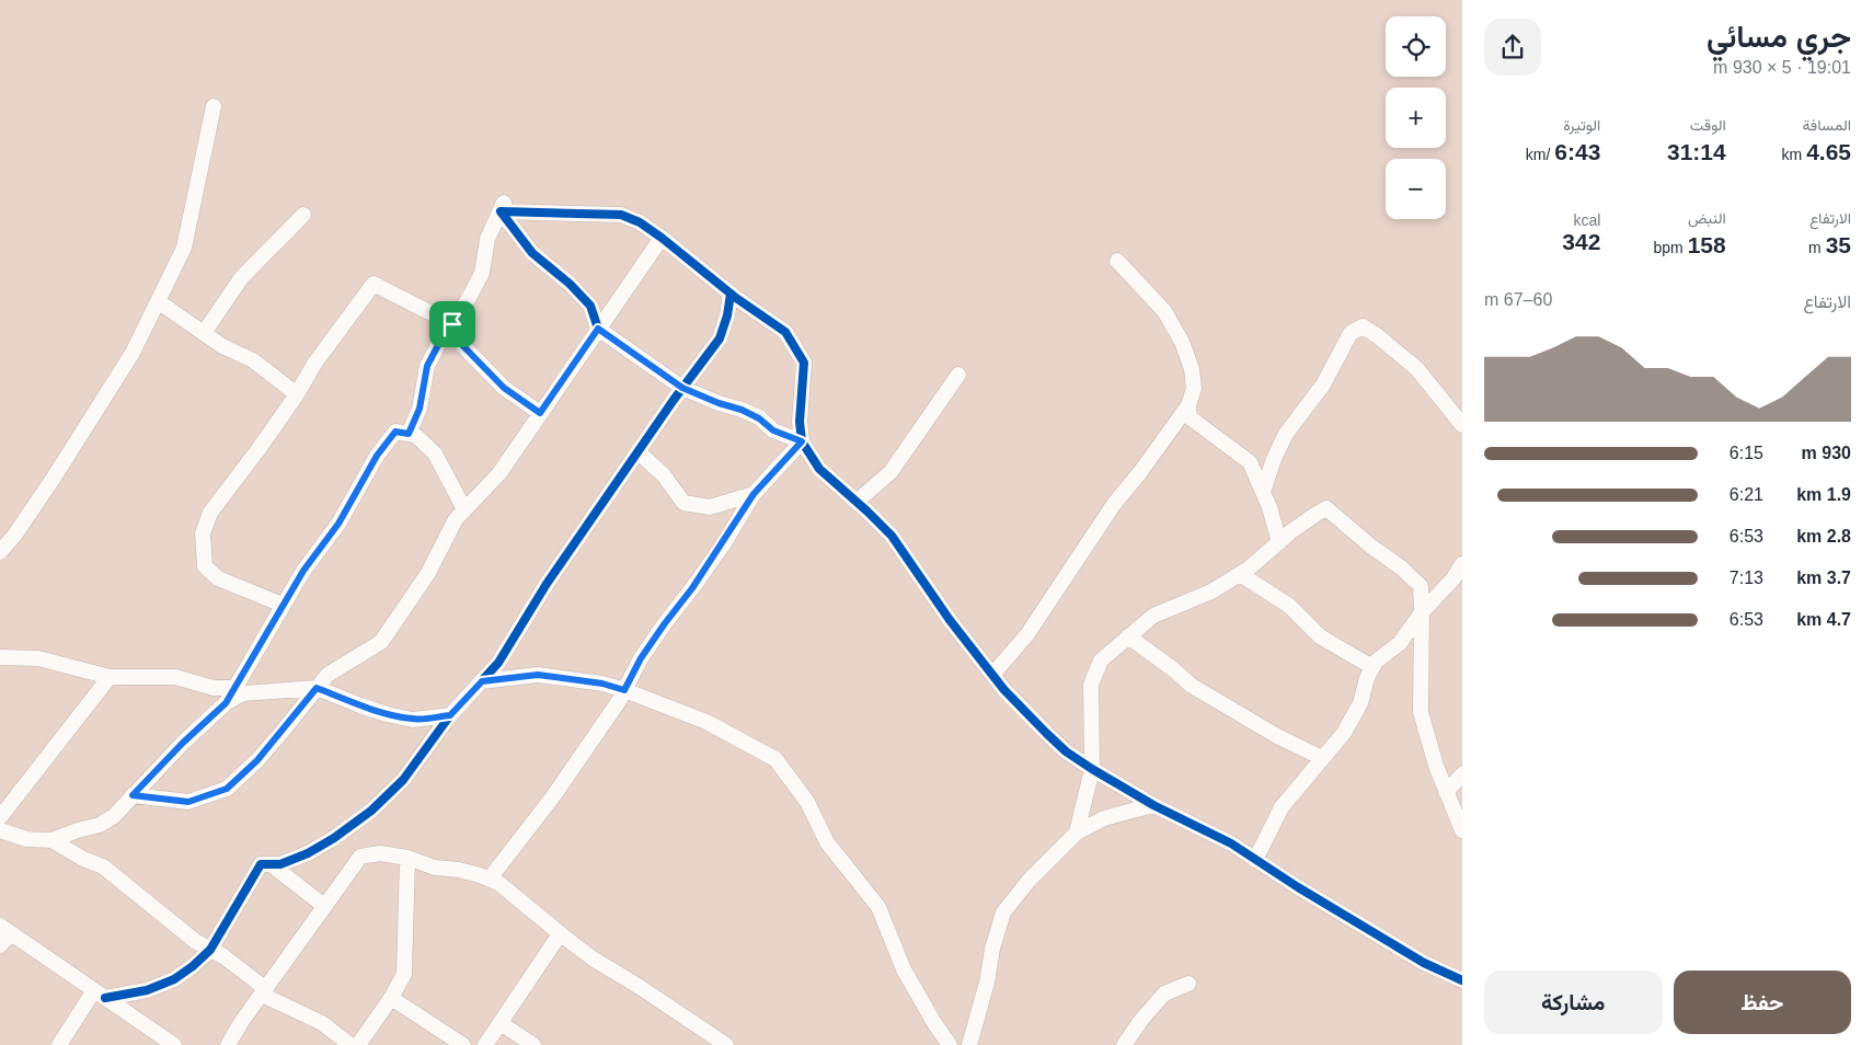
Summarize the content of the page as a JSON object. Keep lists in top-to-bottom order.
{
  "page": {
    "heading": ["جري مسائي", "19:01 · 5 × 930 m"],
    "map_buttons": ["+", "−"],
    "stats": [
      ["المسافة", "4.65 km"],
      ["الوقت", "31:14"],
      ["الوتيرة", "6:43 /km"],
      ["الارتفاع", "35 m"],
      ["النبض", "158 bpm"],
      ["kcal", "342"]
    ],
    "chart": ["الارتفاع", "60–67 m"],
    "list": [
      {
        "name": "930 m",
        "note": "6:15"
      },
      {
        "name": "1.9 km",
        "note": "6:21"
      },
      {
        "name": "2.8 km",
        "note": "6:53"
      },
      {
        "name": "3.7 km",
        "note": "7:13"
      },
      {
        "name": "4.7 km",
        "note": "6:53"
      }
    ],
    "buttons": ["حفظ", "مشاركة"]
  }
}
